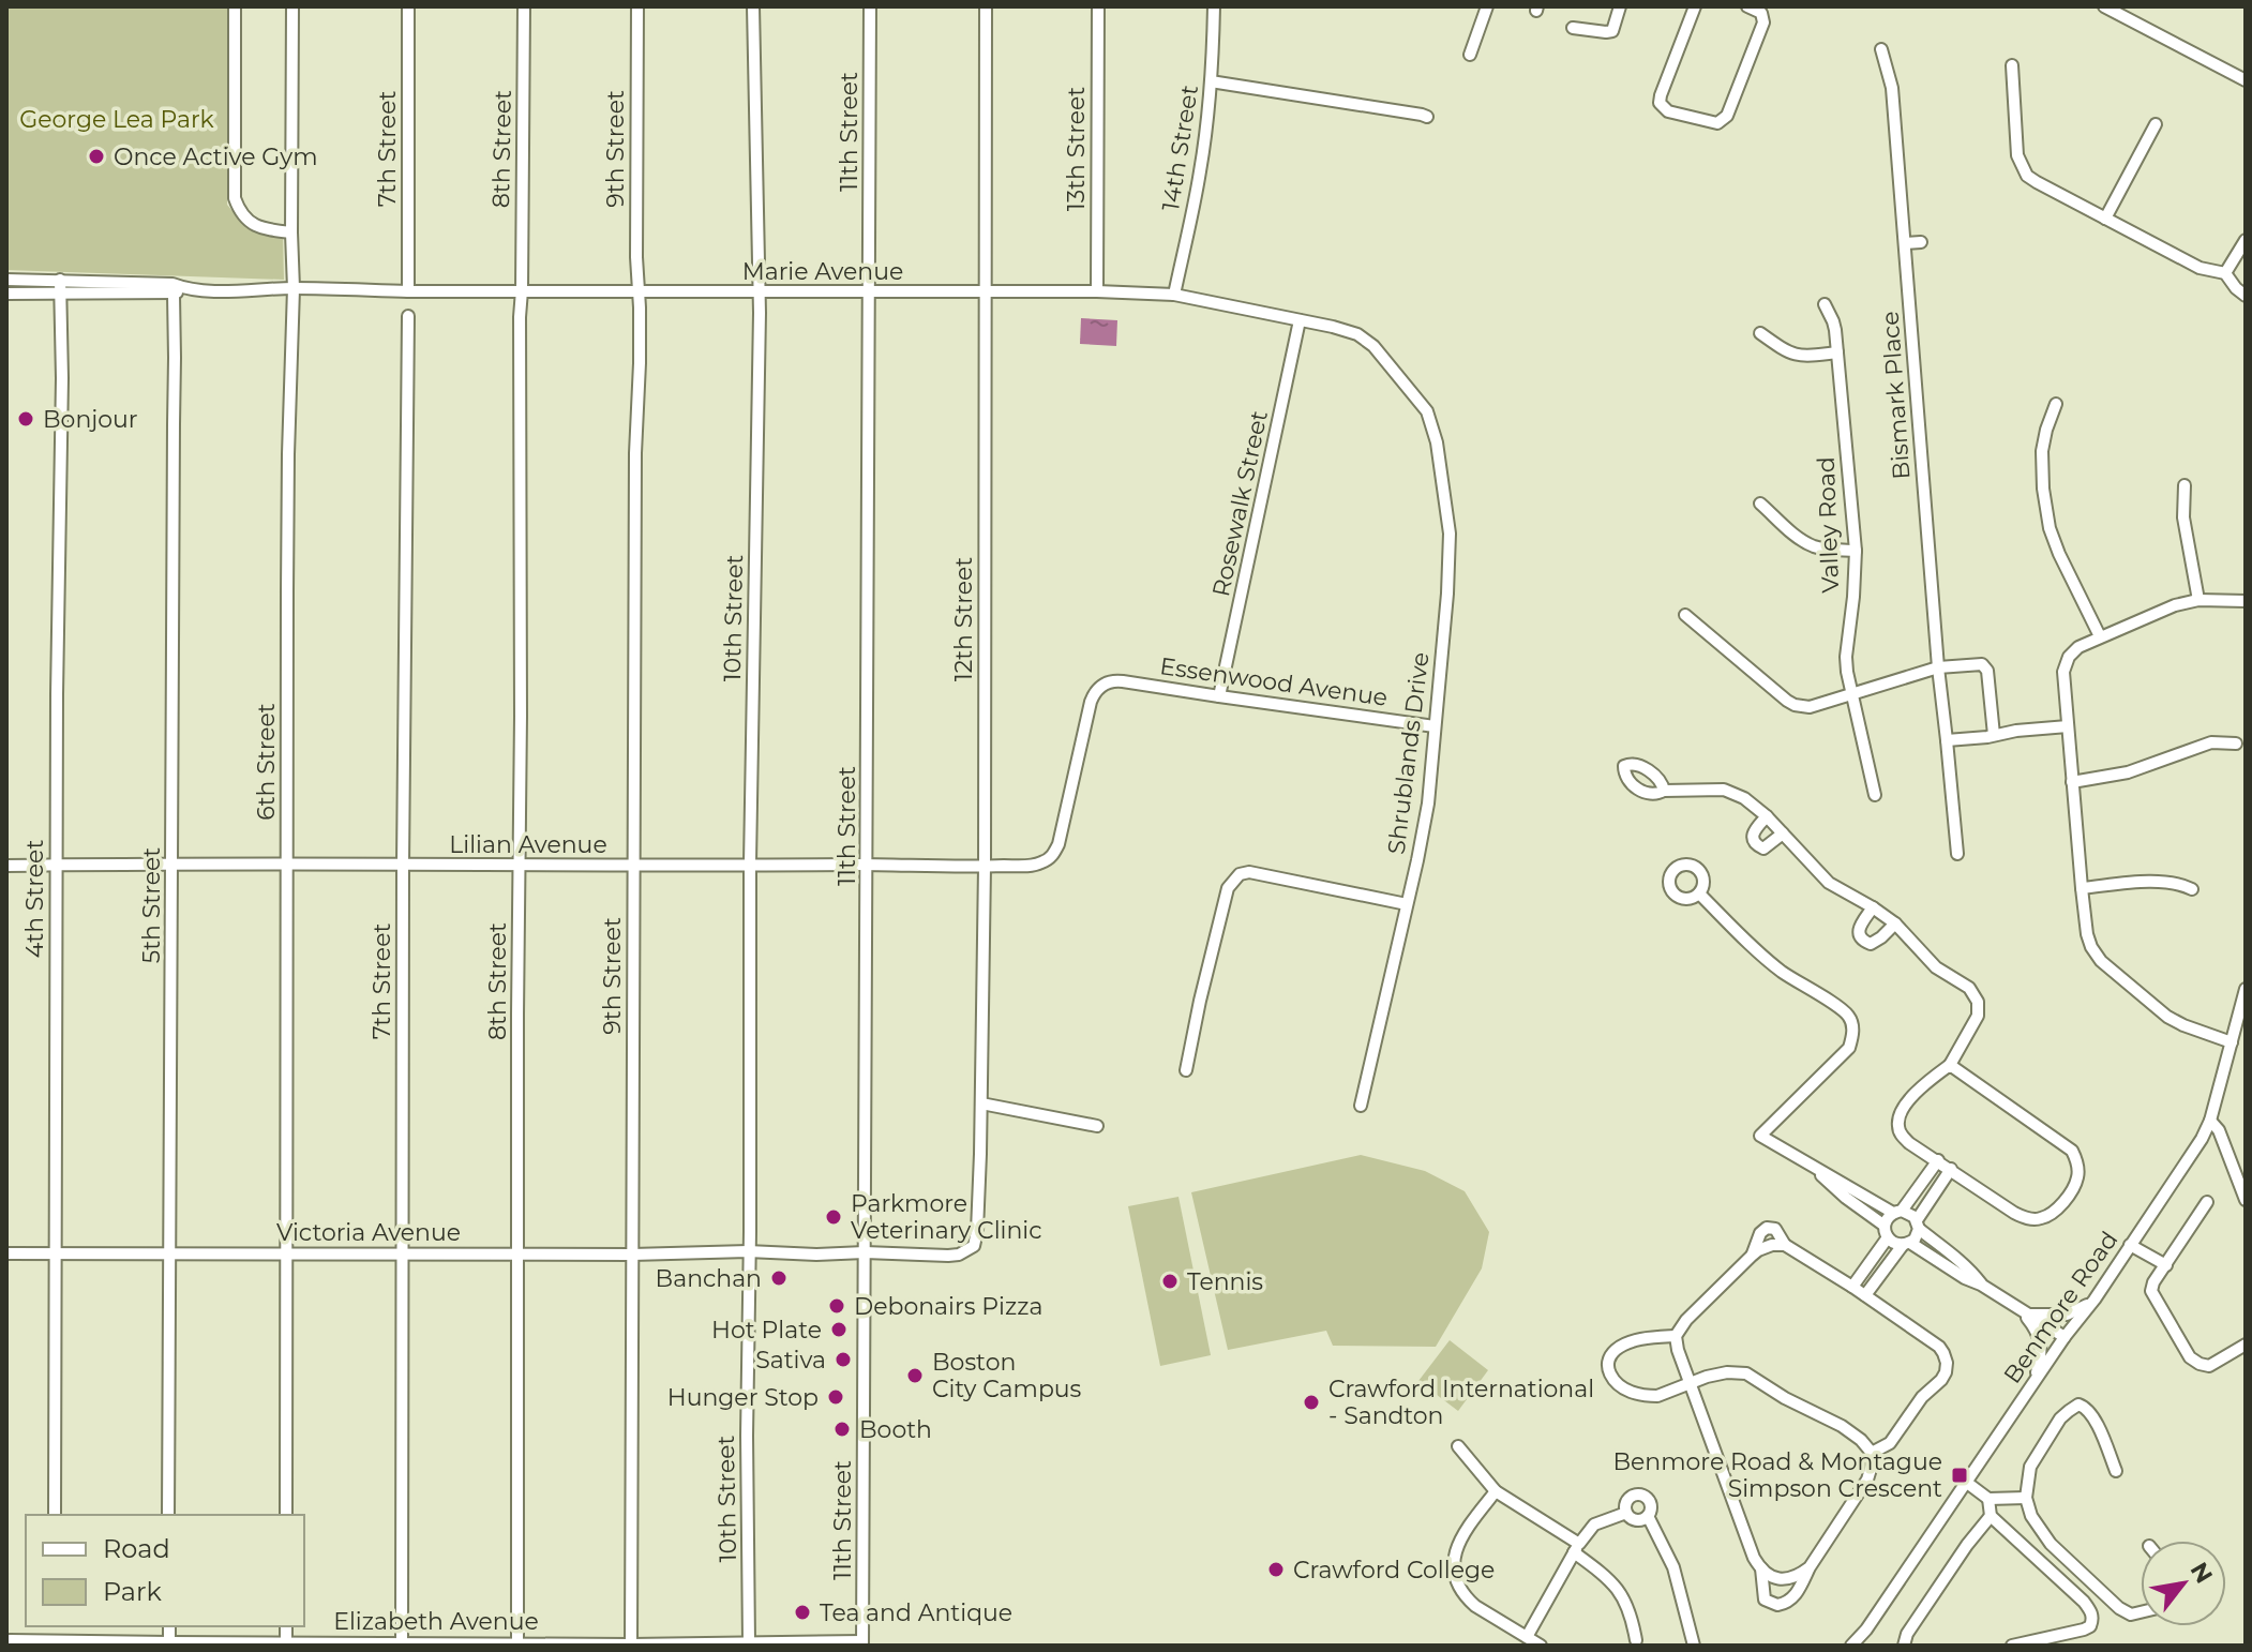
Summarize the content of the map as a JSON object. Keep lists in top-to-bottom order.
{
  "streets": {
    "street": [
      "11th Street",
      "14th Street",
      "7th Street",
      "8th Street",
      "9th Street",
      "13th Street",
      "Marie Avenue",
      "Bismark Place",
      "Rosewalk Street",
      "Valley Road",
      "10th Street",
      "12th Street",
      "Essenwood Avenue",
      "Shrublands Drive",
      "6th Street",
      "Lilian Avenue",
      "4th Street",
      "5th Street",
      "Victoria Avenue",
      "Benmore Road",
      "Elizabeth Avenue"
    ]
  },
  "crossings": [
    ["11th Street", "Marie Avenue"],
    ["11th Street", "12th Street"],
    ["11th Street", "Lilian Avenue"],
    ["11th Street", "Elizabeth Avenue"],
    ["14th Street", "Marie Avenue"],
    ["7th Street", "Marie Avenue"],
    ["7th Street", "Lilian Avenue"],
    ["7th Street", "Victoria Avenue"],
    ["7th Street", "Elizabeth Avenue"],
    ["8th Street", "Marie Avenue"],
    ["8th Street", "Lilian Avenue"],
    ["8th Street", "Victoria Avenue"],
    ["8th Street", "Elizabeth Avenue"],
    ["9th Street", "Marie Avenue"],
    ["9th Street", "Lilian Avenue"],
    ["9th Street", "Victoria Avenue"],
    ["9th Street", "Elizabeth Avenue"],
    ["13th Street", "Marie Avenue"],
    ["Marie Avenue", "Rosewalk Street"],
    ["Marie Avenue", "10th Street"],
    ["Marie Avenue", "12th Street"],
    ["Marie Avenue", "Shrublands Drive"],
    ["Marie Avenue", "6th Street"],
    ["Marie Avenue", "4th Street"],
    ["Marie Avenue", "5th Street"],
    ["Rosewalk Street", "Essenwood Avenue"],
    ["10th Street", "Lilian Avenue"],
    ["10th Street", "Victoria Avenue"],
    ["10th Street", "Elizabeth Avenue"],
    ["12th Street", "Lilian Avenue"],
    ["Essenwood Avenue", "Shrublands Drive"],
    ["Essenwood Avenue", "Lilian Avenue"],
    ["6th Street", "Lilian Avenue"],
    ["6th Street", "Victoria Avenue"],
    ["Lilian Avenue", "4th Street"],
    ["Lilian Avenue", "5th Street"],
    ["4th Street", "Victoria Avenue"],
    ["5th Street", "Victoria Avenue"]
  ],
  "parks": ["George Lea Park"],
  "places": {
    "other": [
      "Once Active Gym",
      "Bonjour",
      "Parkmore Veterinary Clinic",
      "Banchan",
      "Tennis",
      "Debonairs Pizza",
      "Hot Plate",
      "Sativa",
      "Boston City Campus",
      "Hunger Stop",
      "Crawford International - Sandton",
      "Booth",
      "Crawford College",
      "Tea and Antique"
    ],
    "transit": ["Benmore Road & Montague Simpson Crescent"]
  },
  "legend": ["Road", "Park"],
  "north": "top right"
}
